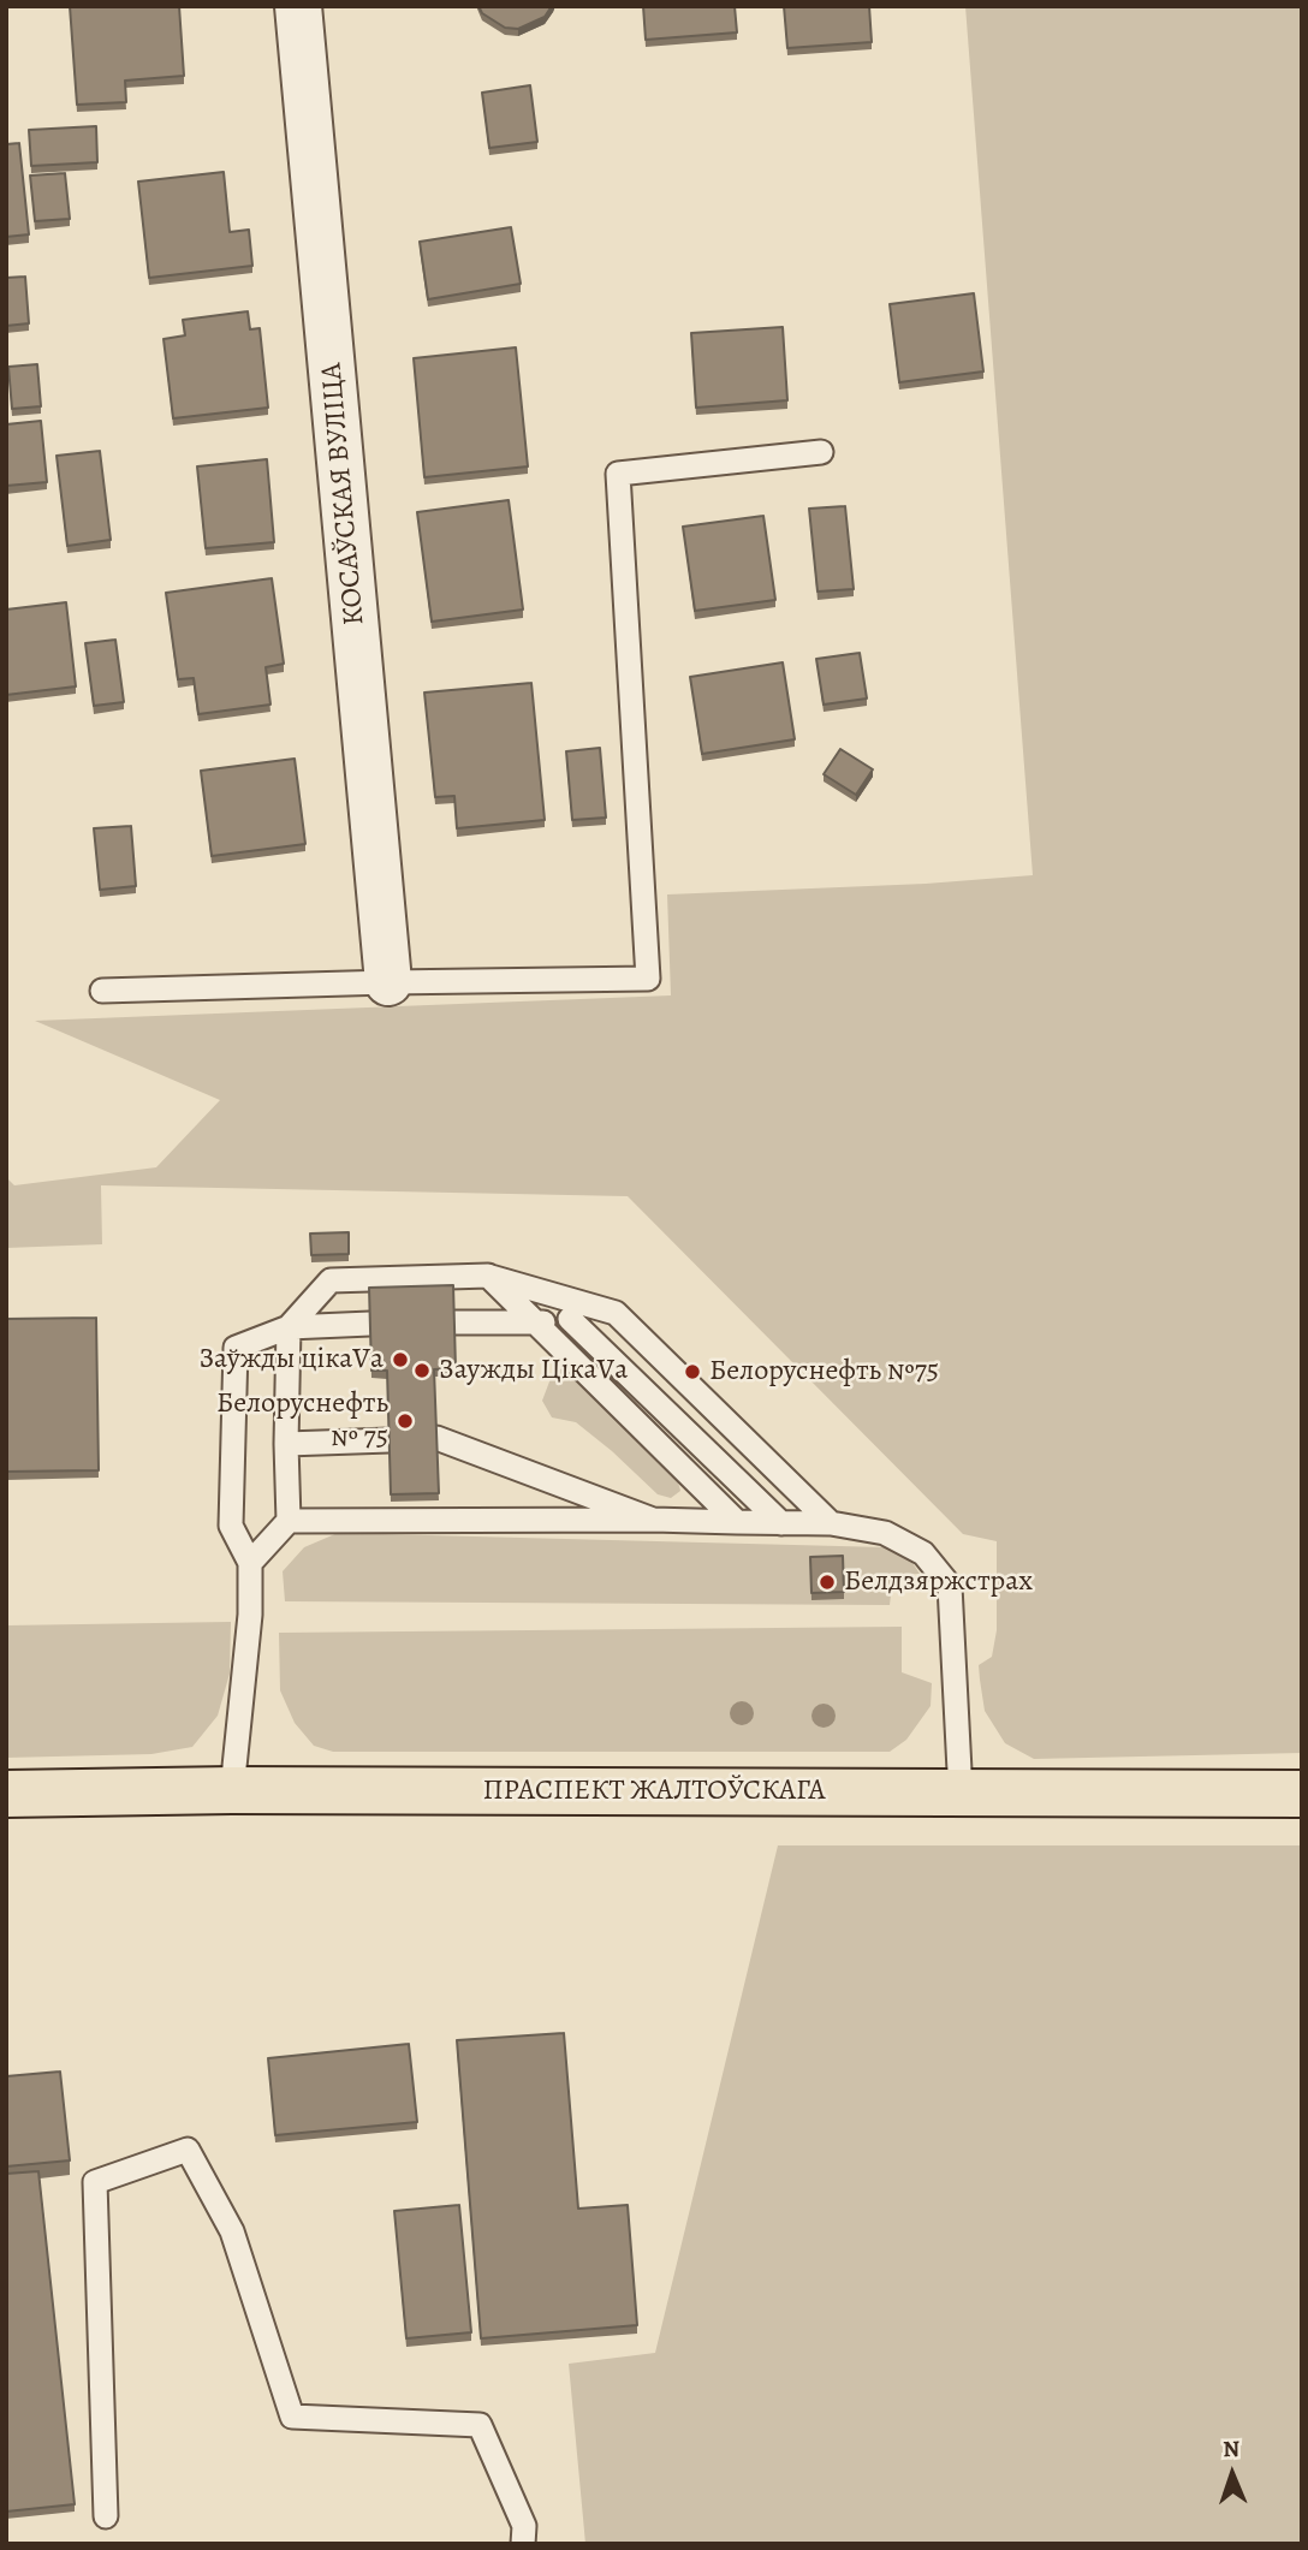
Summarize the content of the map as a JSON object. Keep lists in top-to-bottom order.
{
  "streets": {
    "main road": ["ПРАСПЕКТ ЖАЛТОЎСКАГА"],
    "street": ["КОСАЎСКАЯ ВУЛІЦА"]
  },
  "places": [
    "Заўжды цікаVа",
    "Заужды ЦікаVа",
    "Белоруснефть №75",
    "Белоруснефть № 75",
    "Белдзяржстрах"
  ],
  "north": "top"
}
